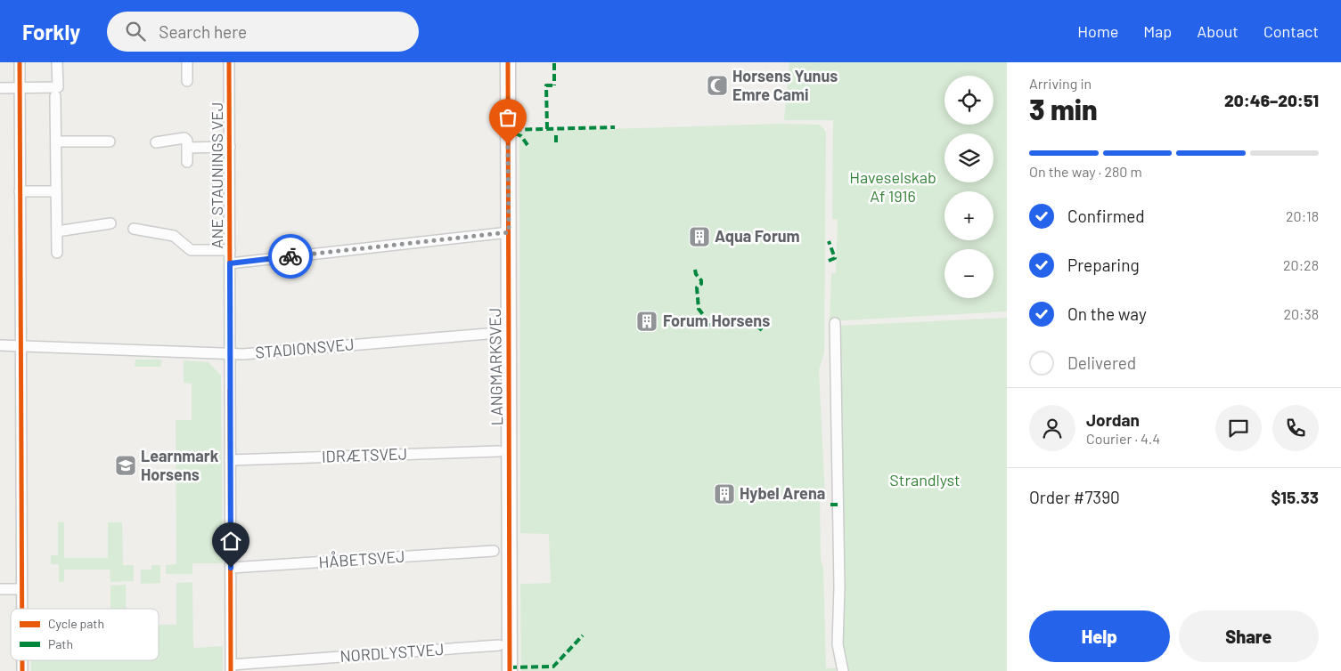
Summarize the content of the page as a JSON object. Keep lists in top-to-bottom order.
{
  "streets": {
    "main road": ["LANGMARKSVEJ"],
    "street": [
      "ANE STAUNINGS VEJ",
      "STADIONSVEJ",
      "IDRÆTSVEJ",
      "HÅBETSVEJ",
      "NORDLYSTVEJ"
    ]
  },
  "crossings": [
    ["ANE STAUNINGS VEJ", "STADIONSVEJ"],
    ["ANE STAUNINGS VEJ", "IDRÆTSVEJ"],
    ["ANE STAUNINGS VEJ", "HÅBETSVEJ"],
    ["ANE STAUNINGS VEJ", "NORDLYSTVEJ"],
    ["STADIONSVEJ", "LANGMARKSVEJ"]
  ],
  "parks": ["Haveselskab Af 1916", "Strandlyst"],
  "places": {
    "mosque": ["Horsens Yunus Emre Cami"],
    "building": ["Aqua Forum", "Forum Horsens", "Hybel Arena"],
    "school or university": ["Learnmark Horsens"]
  },
  "legend": ["Cycle path", "Path"],
  "page": {
    "header": "Forkly",
    "search": "Search here",
    "nav": [
      "Home",
      "Map",
      "About",
      "Contact"
    ],
    "heading": ["3 min", "Arriving in", "20:46–20:51"],
    "panel": [
      "Jordan",
      "Courier · 4.4",
      "Order #7390",
      "$15.33"
    ],
    "map_buttons": ["+", "−"],
    "bar": "On the way · 280 m",
    "list": [
      ["Confirmed", "20:18"],
      ["Preparing", "20:28"],
      ["On the way", "20:38"],
      "Delivered"
    ],
    "buttons": ["Help", "Share"]
  }
}
